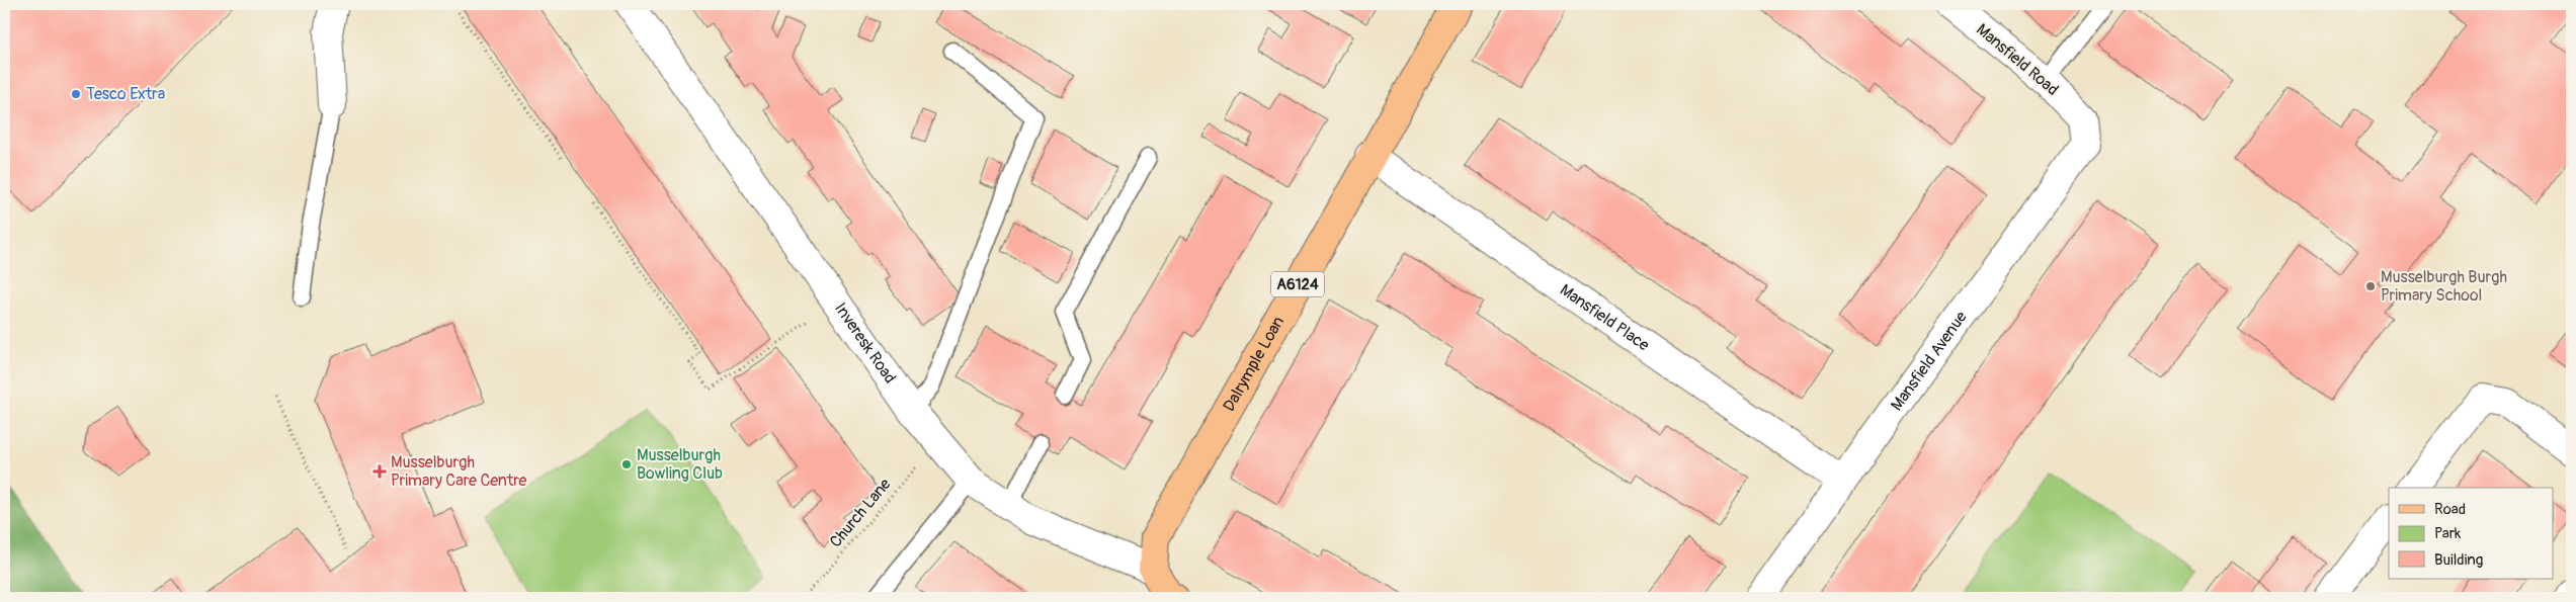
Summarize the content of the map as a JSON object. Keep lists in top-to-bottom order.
{
  "streets": {
    "main road": ["A6124", "Dalrymple Loan"],
    "street": [
      "Mansfield Road",
      "Mansfield Place",
      "Inveresk Road",
      "Mansfield Avenue"
    ],
    "path": ["Church Lane"]
  },
  "crossings": [
    ["Mansfield Road", "Mansfield Avenue"],
    ["Mansfield Place", "Mansfield Avenue"],
    ["Mansfield Place", "Dalrymple Loan"],
    ["Inveresk Road", "Dalrymple Loan"],
    ["Inveresk Road", "Church Lane"]
  ],
  "places": {
    "other": ["Tesco Extra", "Musselburgh Burgh Primary School", "Musselburgh Bowling Club"],
    "health": ["Musselburgh Primary Care Centre"]
  },
  "legend": ["Road", "Park", "Building"]
}
